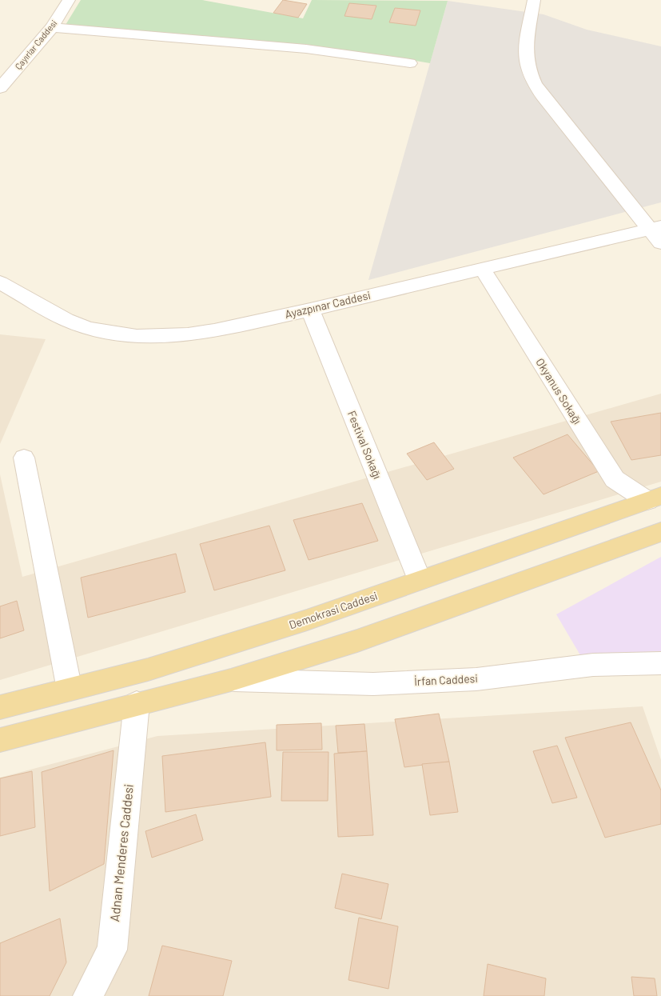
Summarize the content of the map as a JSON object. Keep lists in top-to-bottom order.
{
  "streets": {
    "main road": ["Demokrasi Caddesi"],
    "street": [
      "Çayırlar Caddesi",
      "Ayazpınar Caddesi",
      "Okyanus Sokağı",
      "Festival Sokağı",
      "İrfan Caddesi",
      "Adnan Menderes Caddesi"
    ]
  },
  "crossings": [
    ["Ayazpınar Caddesi", "Okyanus Sokağı"],
    ["Ayazpınar Caddesi", "Festival Sokağı"],
    ["Okyanus Sokağı", "Demokrasi Caddesi"],
    ["Festival Sokağı", "Demokrasi Caddesi"]
  ]
}
